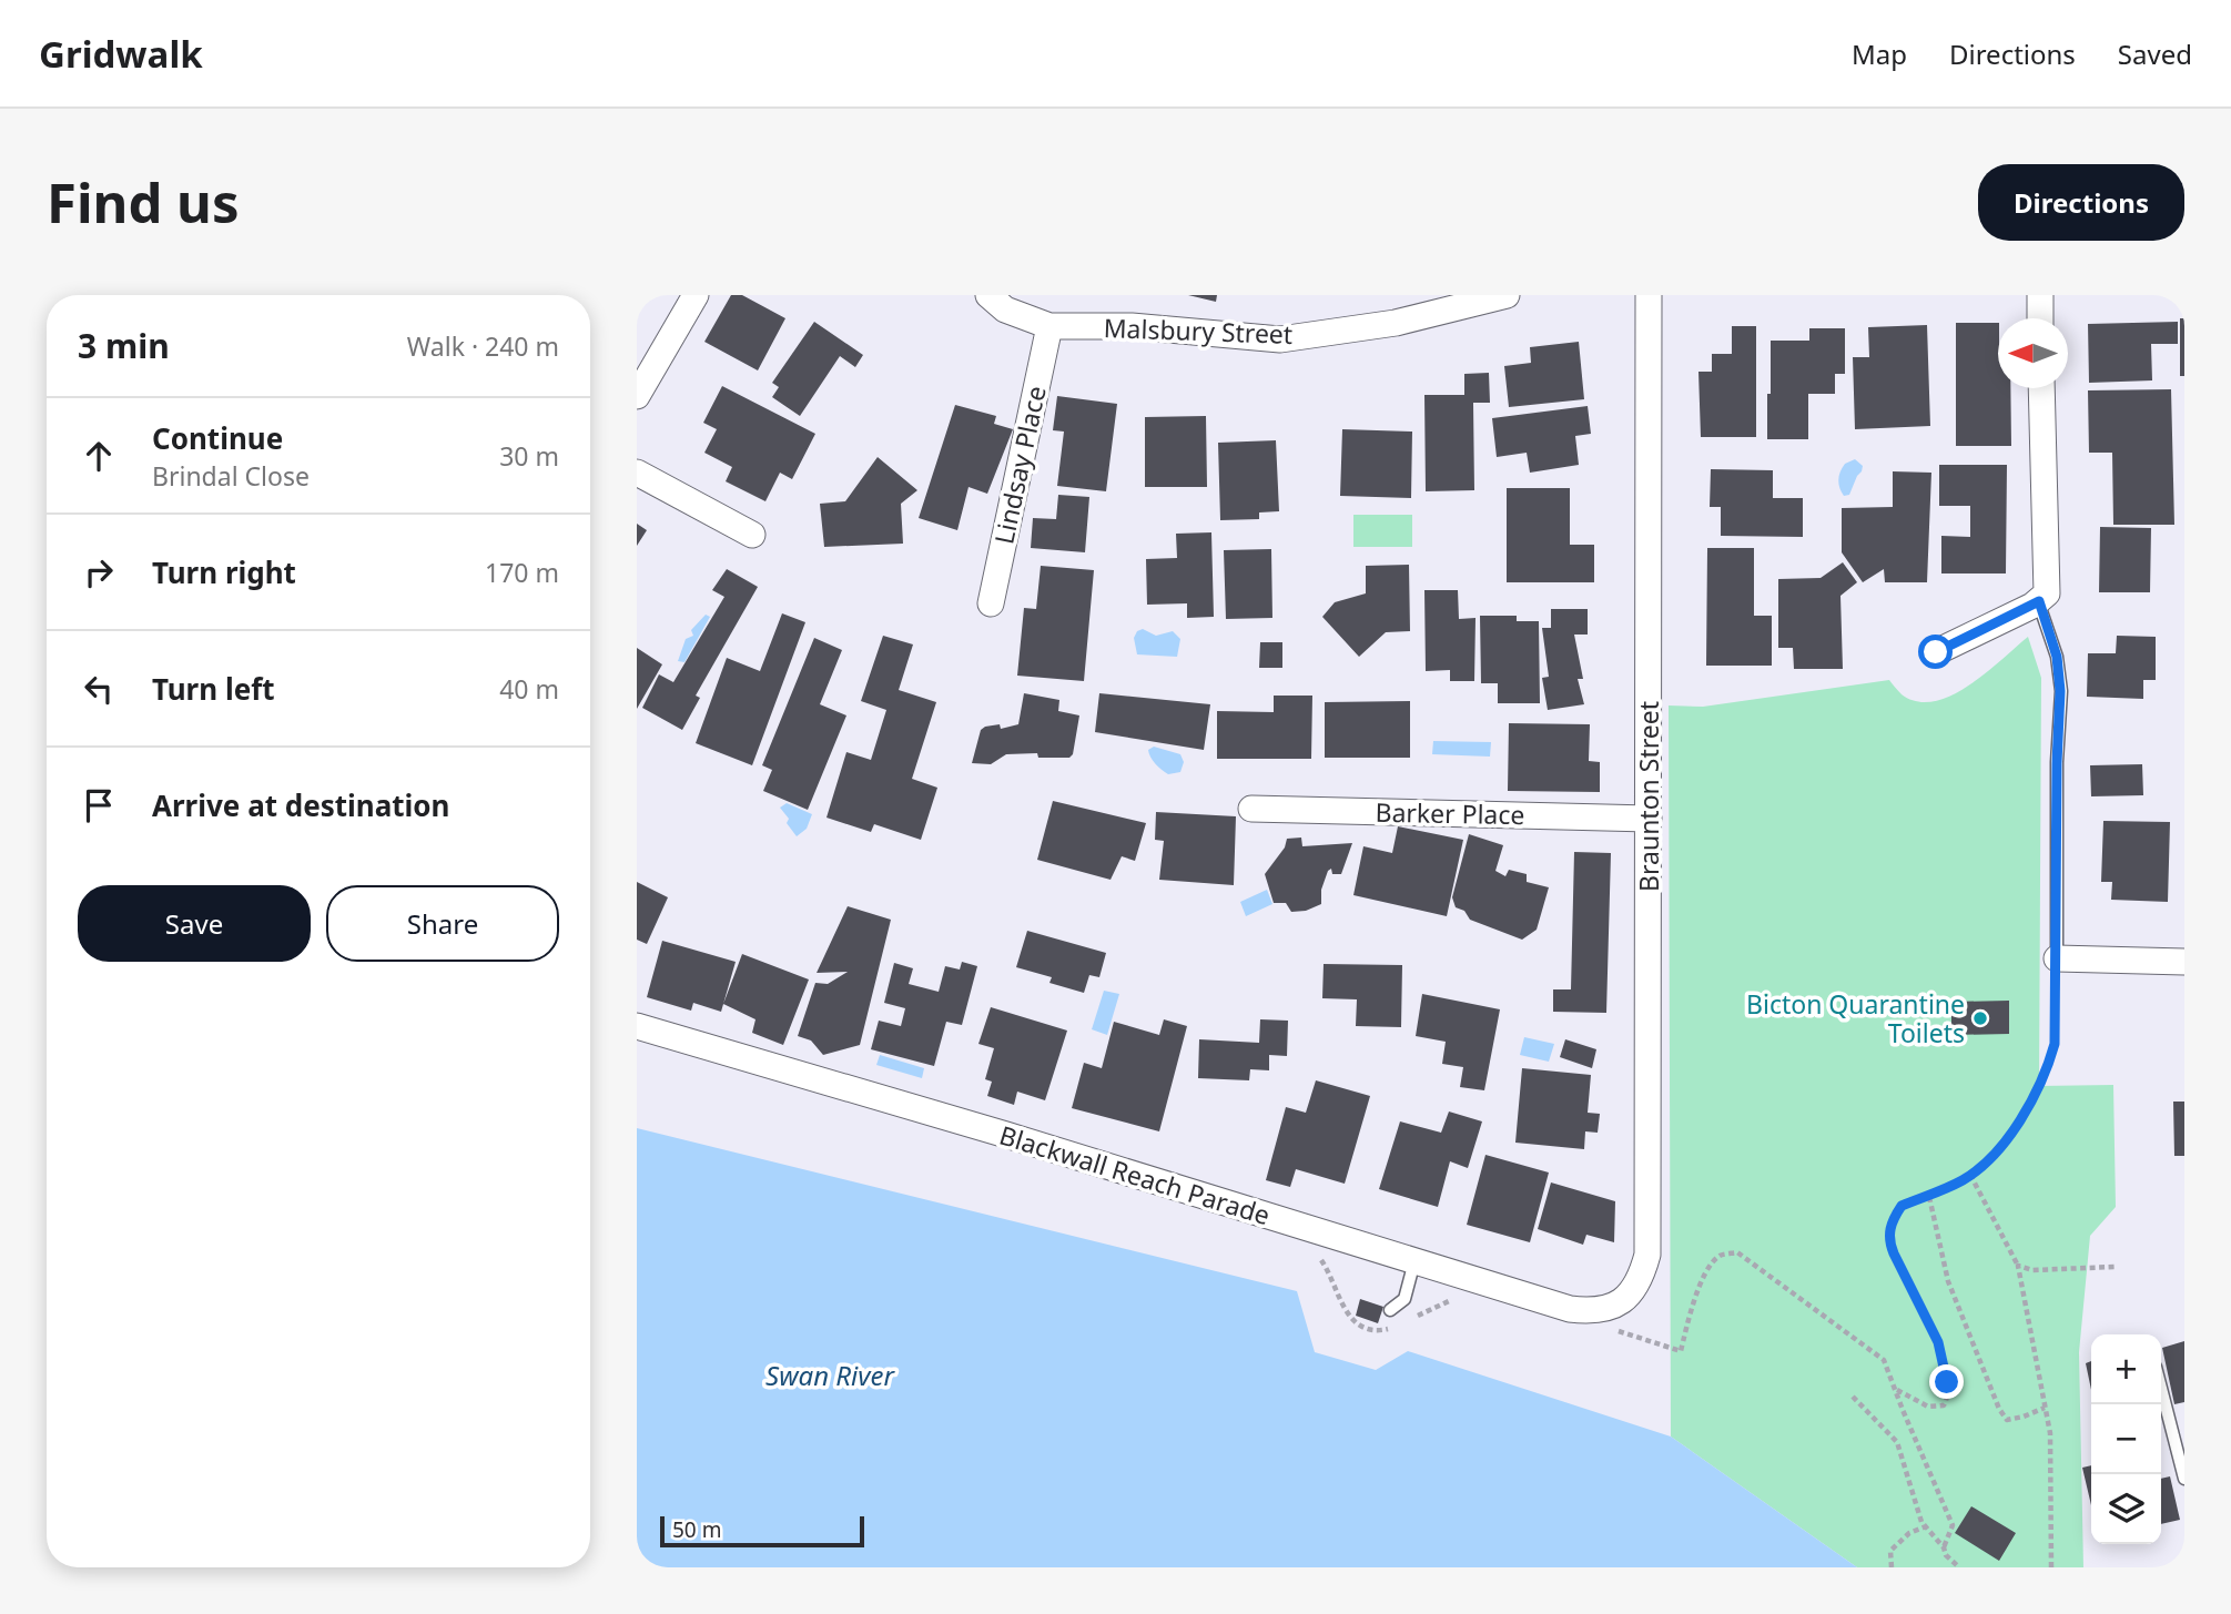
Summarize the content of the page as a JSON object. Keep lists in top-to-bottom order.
{
  "streets": {
    "street": [
      "Malsbury Street",
      "Lindsay Place",
      "Braunton Street",
      "Barker Place",
      "Blackwall Reach Parade"
    ]
  },
  "crossings": [
    ["Malsbury Street", "Lindsay Place"],
    ["Braunton Street", "Barker Place"],
    ["Braunton Street", "Blackwall Reach Parade"]
  ],
  "water": ["Swan River"],
  "places": ["Bicton Quarantine Toilets"],
  "scale_bar": "50 m",
  "north": "left",
  "page": {
    "header": "Gridwalk",
    "nav": ["Map", "Directions", "Saved"],
    "buttons": [
      "Directions",
      ["Save", "Share"]
    ],
    "title": "Find us",
    "heading": ["3 min", "Walk · 240 m"],
    "list": [
      ["Continue", "Brindal Close", "30 m"],
      ["Turn right", "170 m"],
      ["Turn left", "40 m"],
      "Arrive at destination"
    ],
    "map_buttons": ["+", "−"],
    "scale": "50 m"
  }
}
